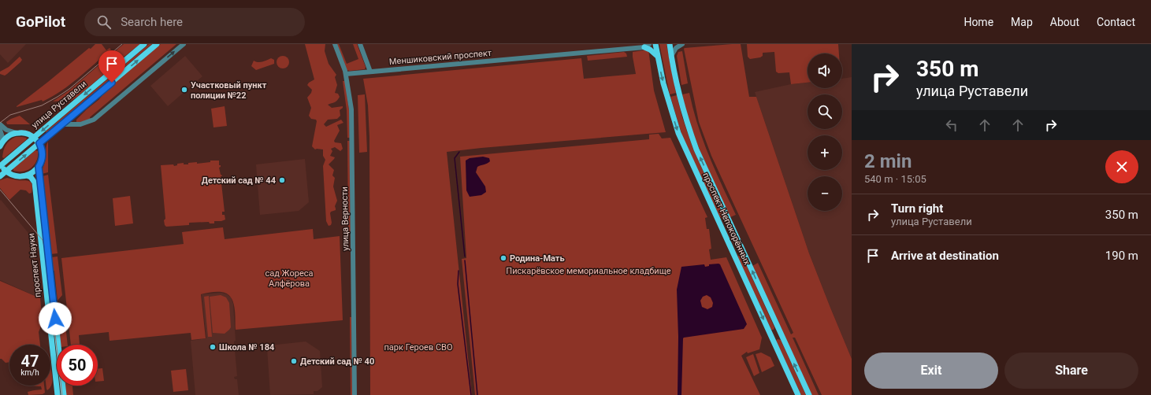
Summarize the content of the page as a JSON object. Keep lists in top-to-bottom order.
{
  "streets": {
    "main road": ["улица Руставели", "проспект Непокорённых", "проспект Науки"],
    "street": ["Меншиковский проспект", "улица Верности"]
  },
  "crossings": [
    ["Меншиковский проспект", "улица Верности"],
    ["улица Руставели", "проспект Науки"]
  ],
  "parks": ["Пискарёвское мемориальное кладбище", "сад Жореса Алфёрова", "парк Героев СВО"],
  "places": [
    "Участковый пункт полиции №22",
    "Детский сад № 44",
    "Родина-Мать",
    "Школа № 184",
    "Детский сад № 40"
  ],
  "page": {
    "header": "GoPilot",
    "search": "Search here",
    "nav": [
      "Home",
      "Map",
      "About",
      "Contact"
    ],
    "turn": ["350 m", "улица Руставели"],
    "map_buttons": ["+", "−"],
    "heading": ["2 min", "540 m · 15:05"],
    "list": [
      {
        "name": "Turn right",
        "note": "улица Руставели",
        "value": "350 m"
      },
      {
        "name": "Arrive at destination",
        "value": "190 m"
      }
    ],
    "speed": "47 km/h",
    "limit": "50",
    "buttons": ["Exit", "Share"]
  }
}
